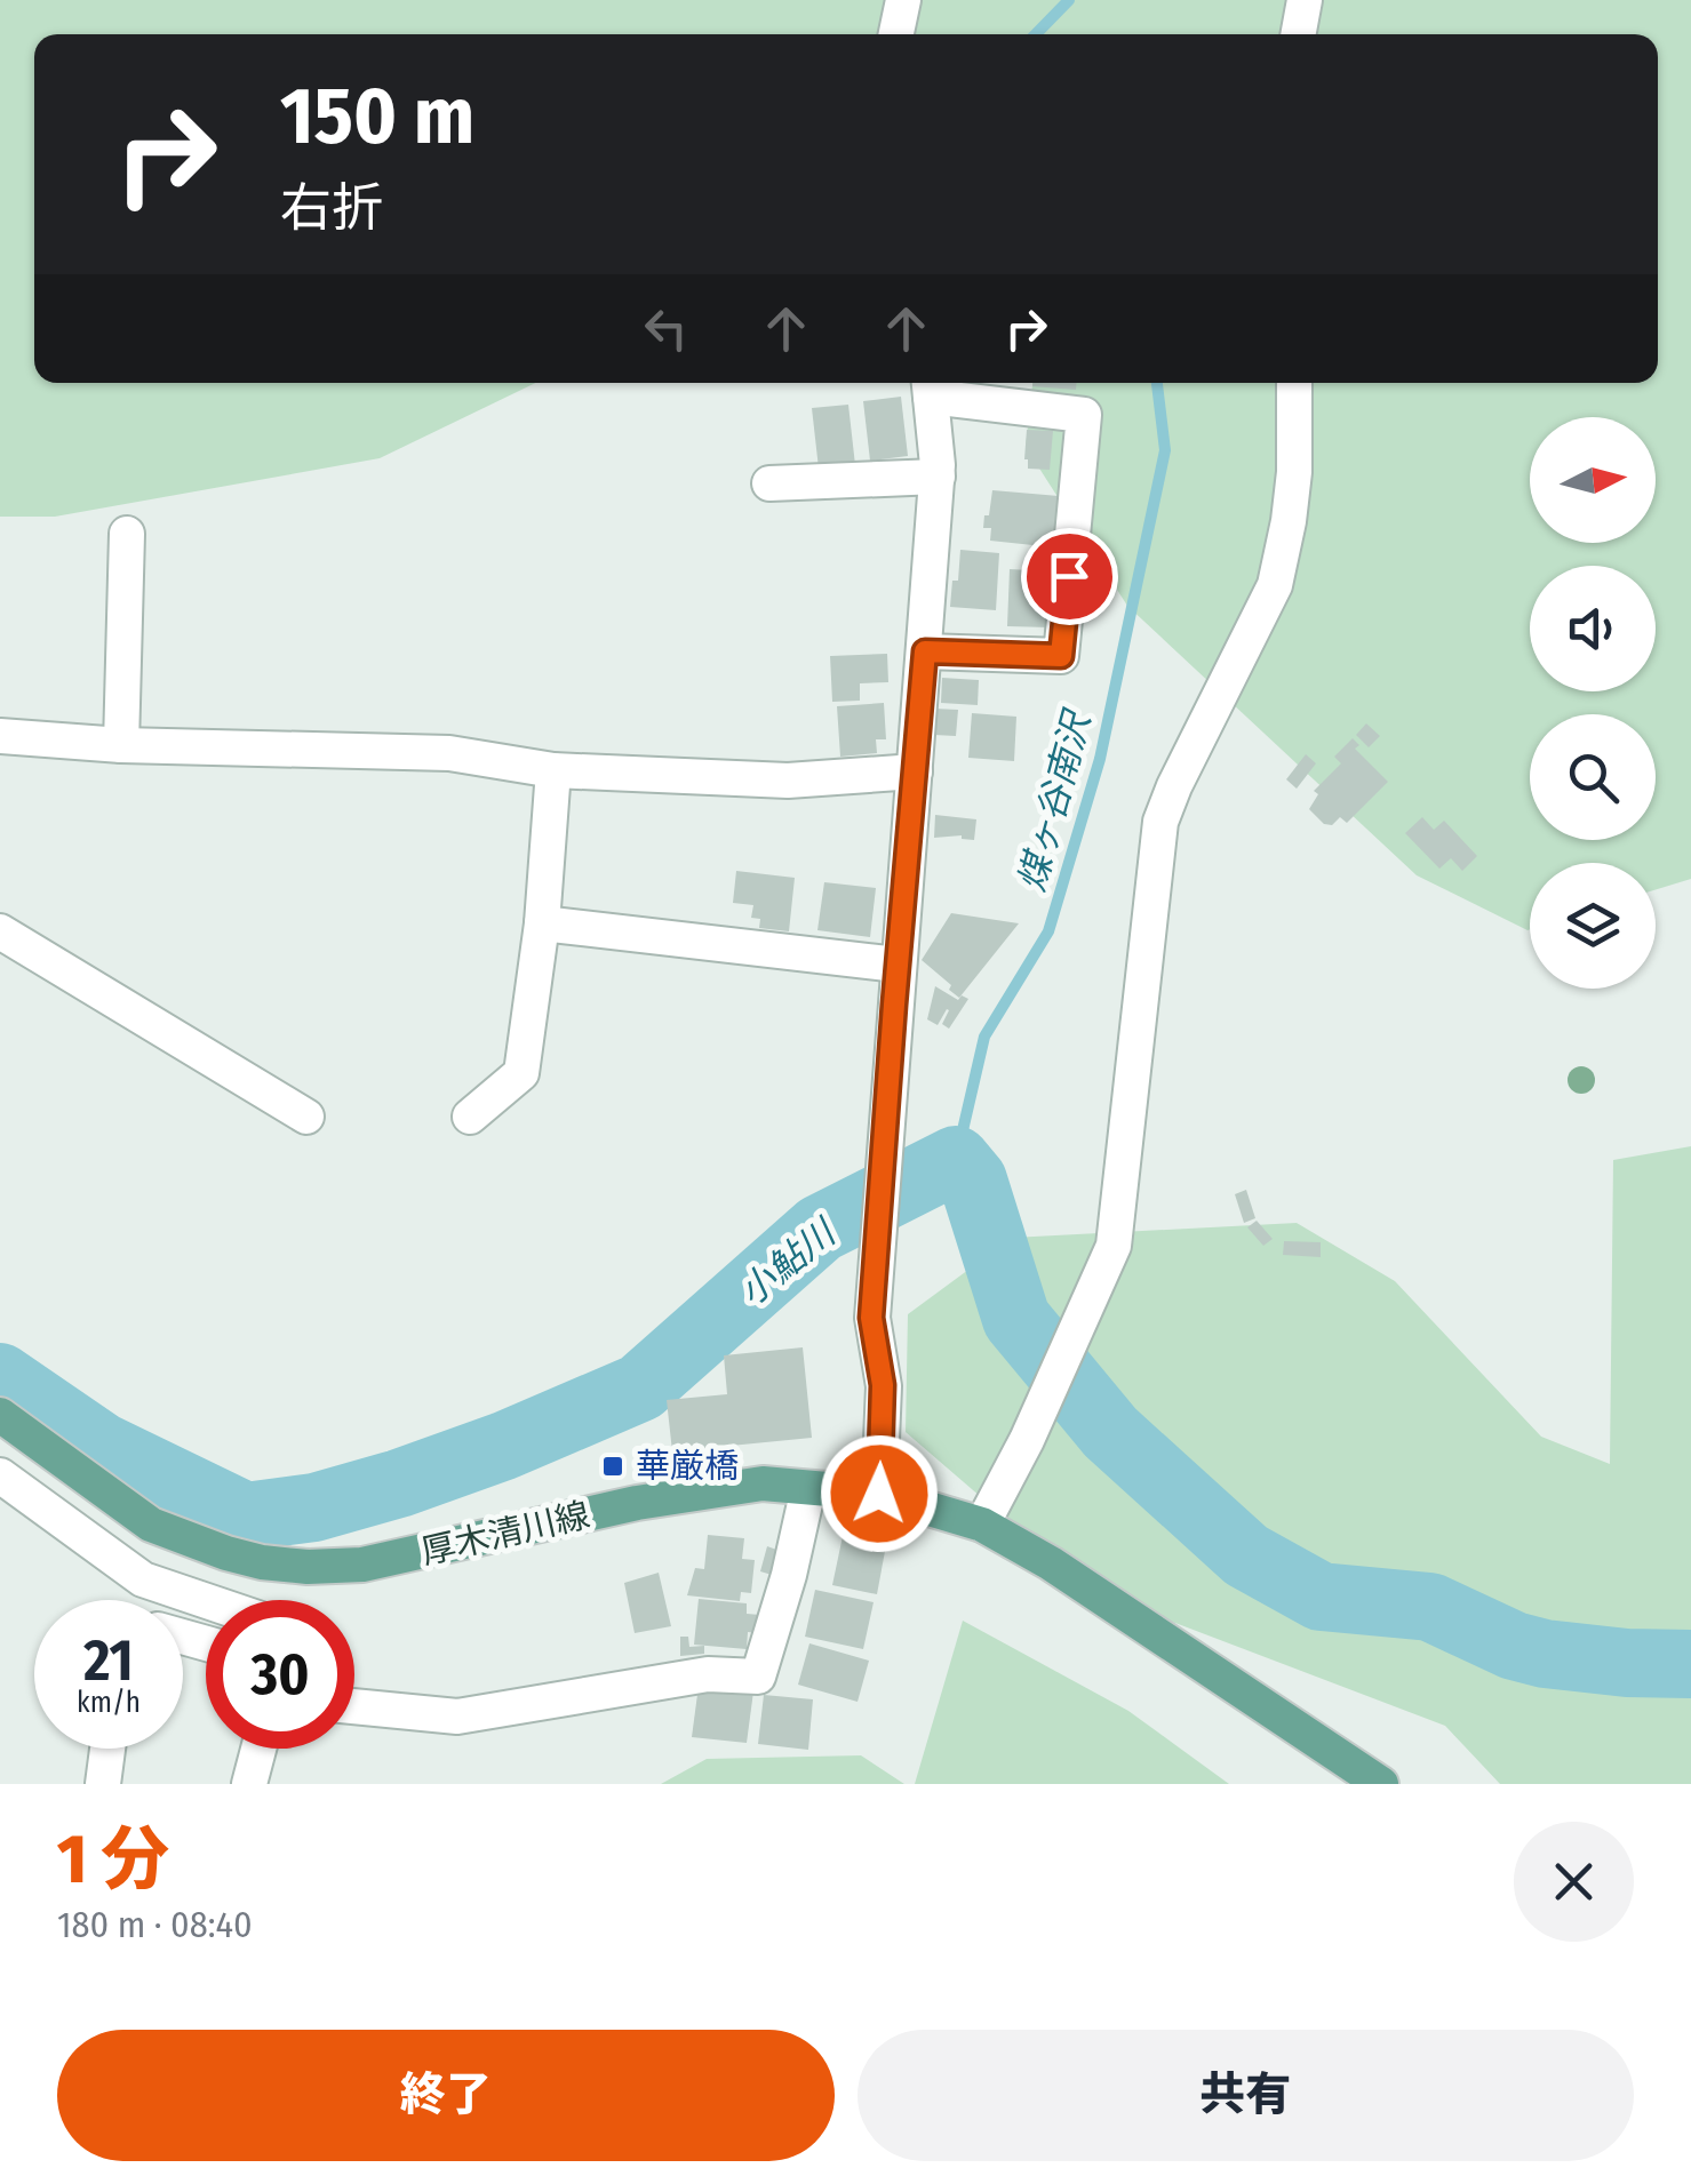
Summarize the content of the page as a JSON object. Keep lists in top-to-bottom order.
{
  "streets": {
    "main road": ["厚木清川線"]
  },
  "water": ["煤ヶ谷南沢", "小鮎川"],
  "places": {
    "transit": ["華厳橋"]
  },
  "north": "right",
  "page": {
    "turn": ["150 m", "右折"],
    "speed": "21 km/h",
    "limit": "30",
    "heading": ["1 分", "180 m · 08:40"],
    "buttons": ["終了", "共有"]
  }
}
